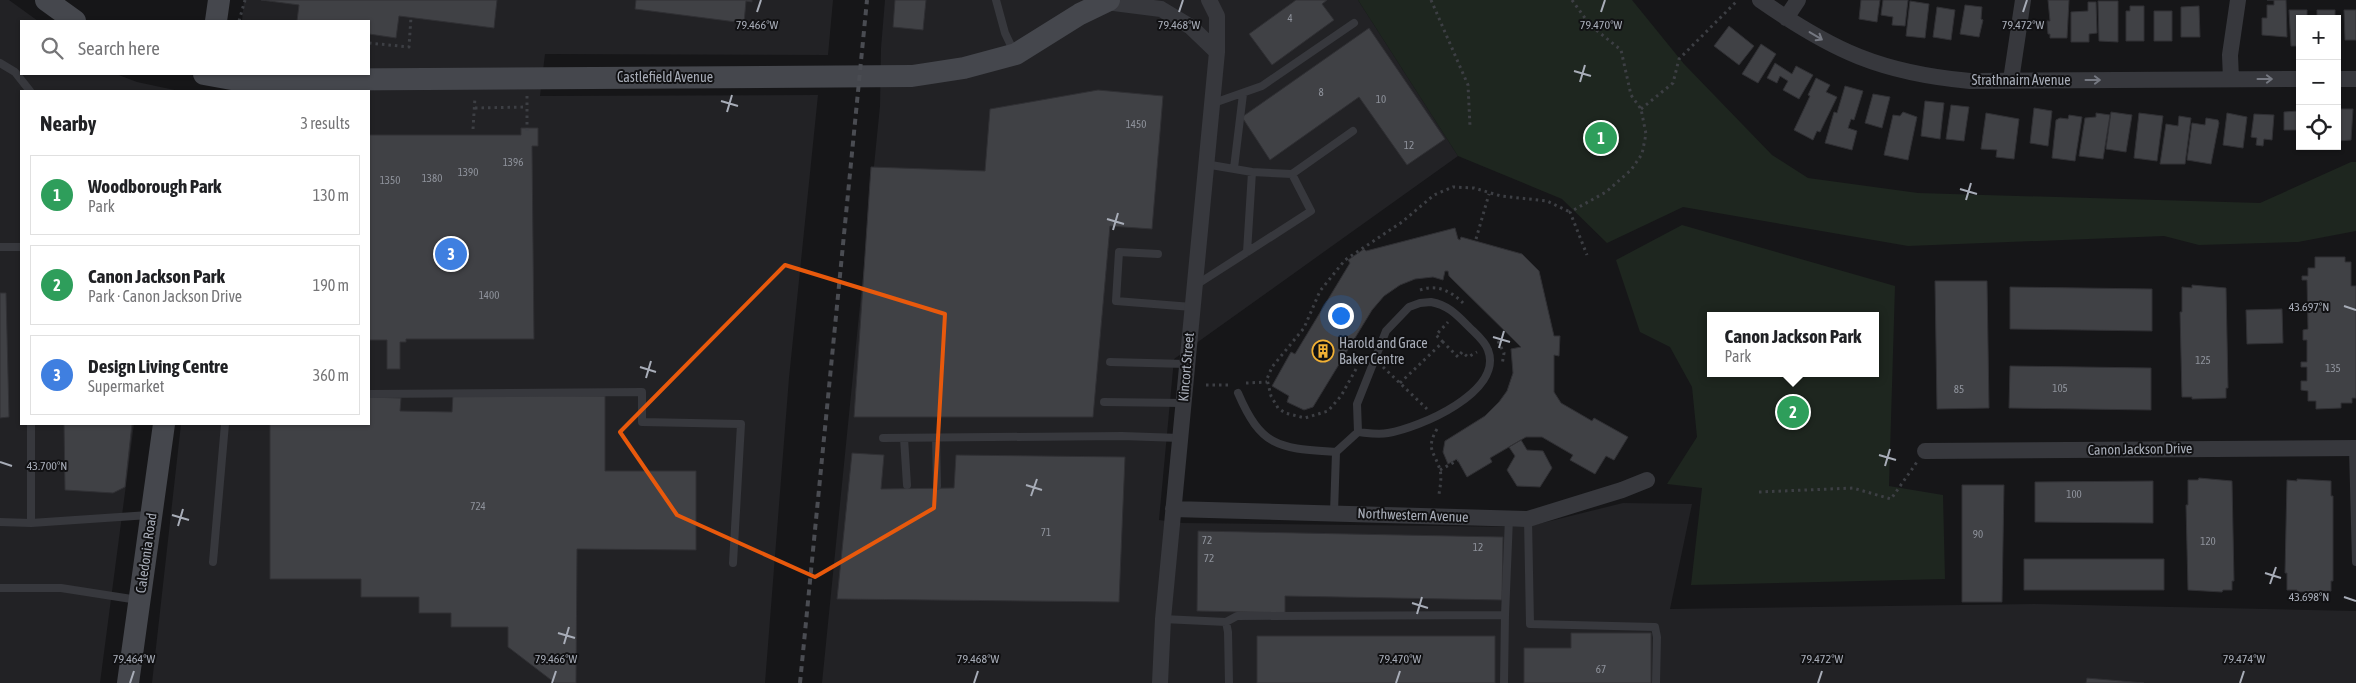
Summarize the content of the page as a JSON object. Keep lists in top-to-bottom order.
{
  "streets": {
    "street": [
      "Castlefield Avenue",
      "Strathnairn Avenue",
      "Kincort Street",
      "Canon Jackson Drive",
      "Northwestern Avenue",
      "Caledonia Road"
    ]
  },
  "crossings": [
    ["Kincort Street", "Northwestern Avenue"]
  ],
  "one_way": ["Strathnairn Avenue"],
  "places": {
    "building": ["Harold and Grace Baker Centre"]
  },
  "house_numbers": [
    "4",
    "8",
    "10",
    "1450",
    "12",
    "1396",
    "1390",
    "1380",
    "1350",
    "1400",
    "125",
    "135",
    "105",
    "85",
    "100",
    "724",
    "71",
    "90",
    "72",
    "120",
    "12",
    "72",
    "67"
  ],
  "page": {
    "map_buttons": ["+", "−"],
    "search": "Search here",
    "heading": ["Nearby", "3 results"],
    "pins": ["1", "3", "2"],
    "list": [
      {
        "mark": "1",
        "name": "Woodborough Park",
        "note": "Park",
        "value": "130 m"
      },
      {
        "mark": "2",
        "name": "Canon Jackson Park",
        "note": "Park · Canon Jackson Drive",
        "value": "190 m"
      },
      {
        "mark": "3",
        "name": "Design Living Centre",
        "note": "Supermarket",
        "value": "360 m"
      }
    ],
    "popup": ["Canon Jackson Park", "Park"]
  },
  "coordinates": [
    "79.466°W",
    "79.468°W",
    "79.470°W",
    "79.472°W",
    "43.697°N",
    "43.700°N",
    "43.698°N",
    "79.464°W",
    "79.474°W"
  ]
}
